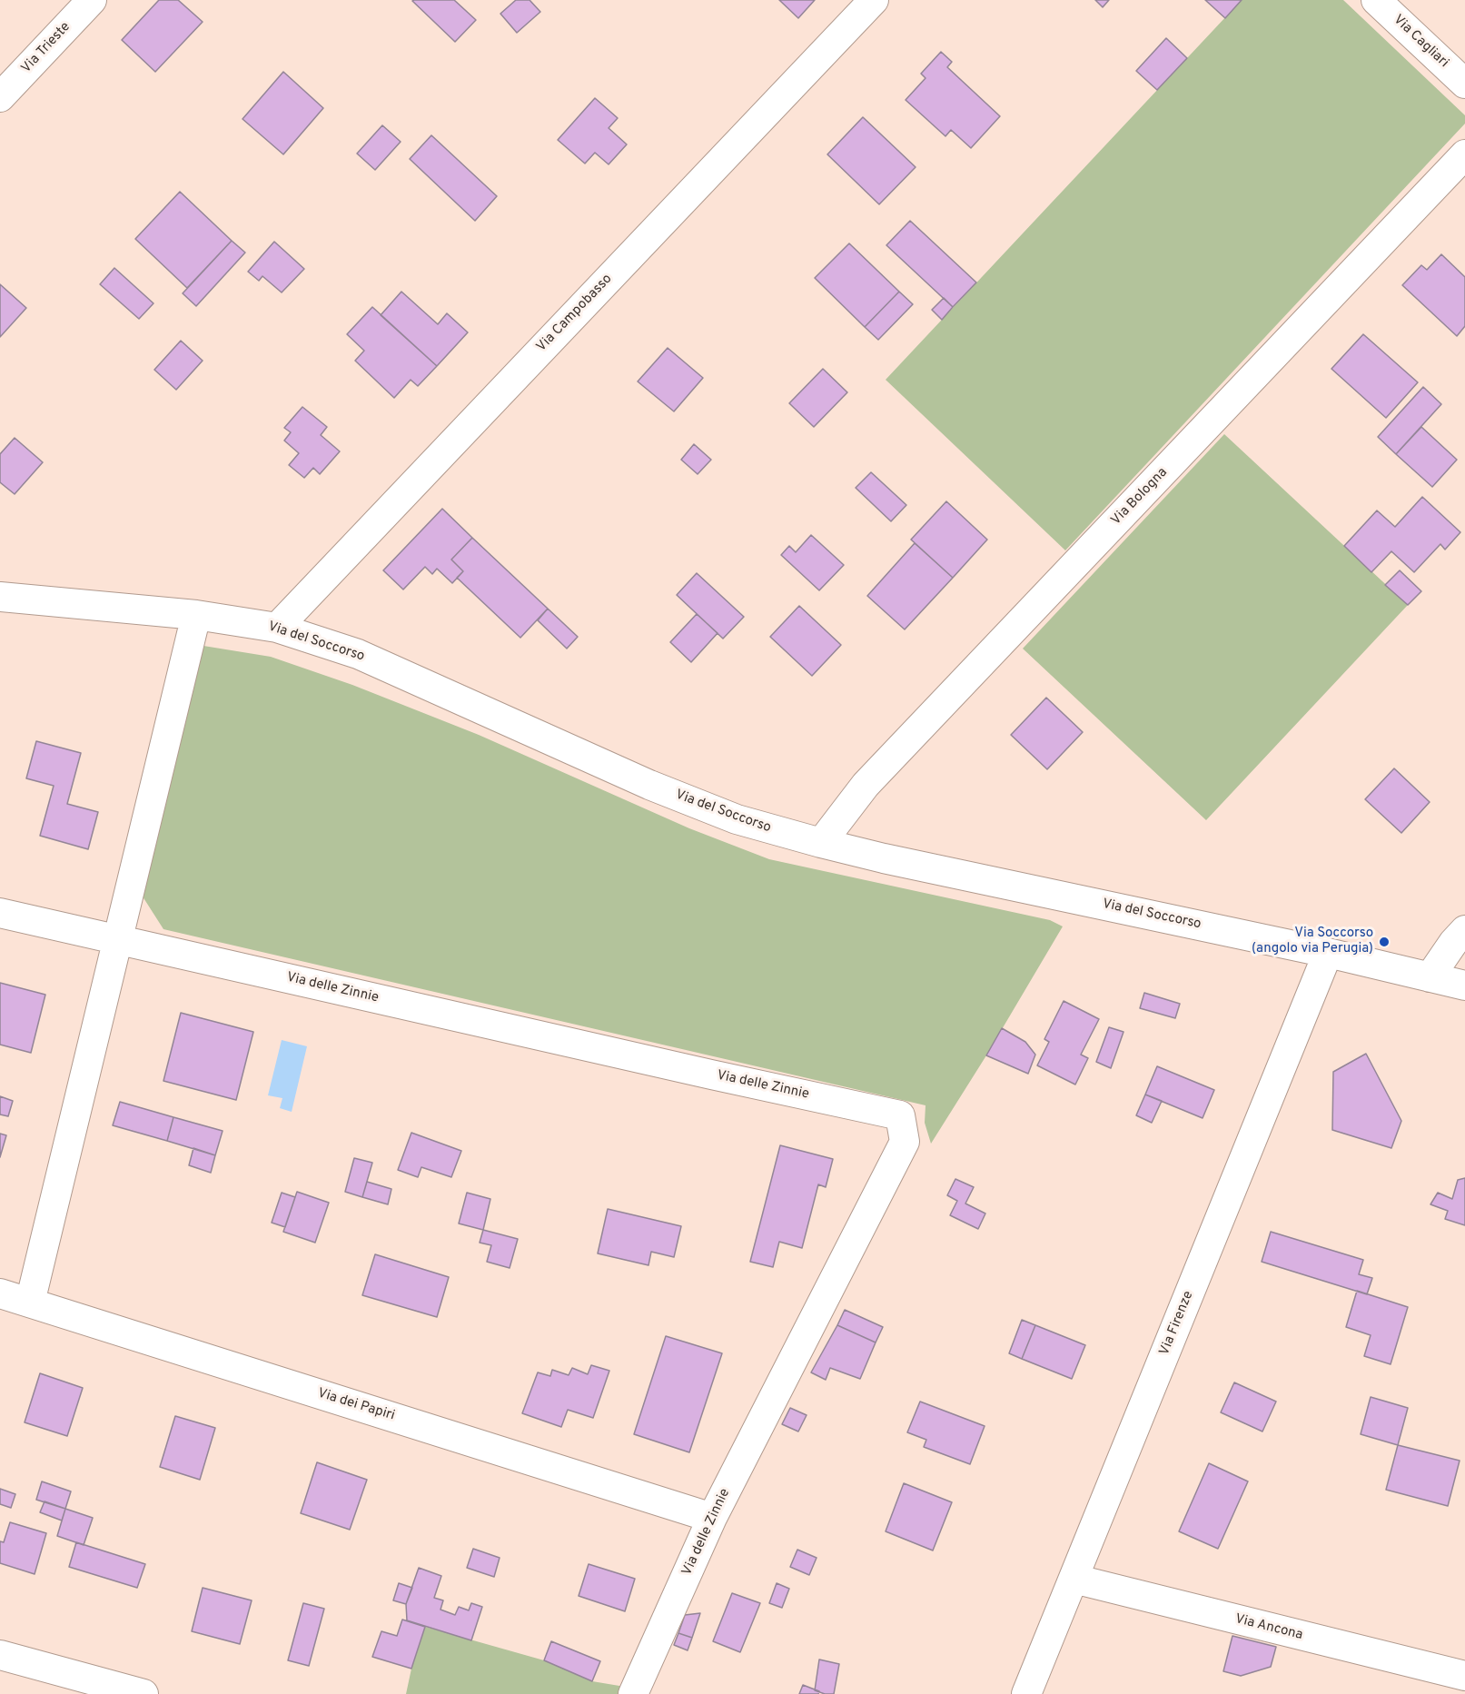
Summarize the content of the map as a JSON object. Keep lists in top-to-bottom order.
{
  "streets": {
    "street": [
      "Via Cagliari",
      "Via Trieste",
      "Via Campobasso",
      "Via Bologna",
      "Via del Soccorso",
      "Via delle Zinnie",
      "Via Firenze",
      "Via dei Papiri",
      "Via Ancona"
    ]
  },
  "crossings": [
    ["Via Campobasso", "Via del Soccorso"],
    ["Via Bologna", "Via del Soccorso"],
    ["Via del Soccorso", "Via Firenze"],
    ["Via delle Zinnie", "Via dei Papiri"],
    ["Via Firenze", "Via Ancona"]
  ],
  "places": ["Via Soccorso (angolo via Perugia)"]
}
